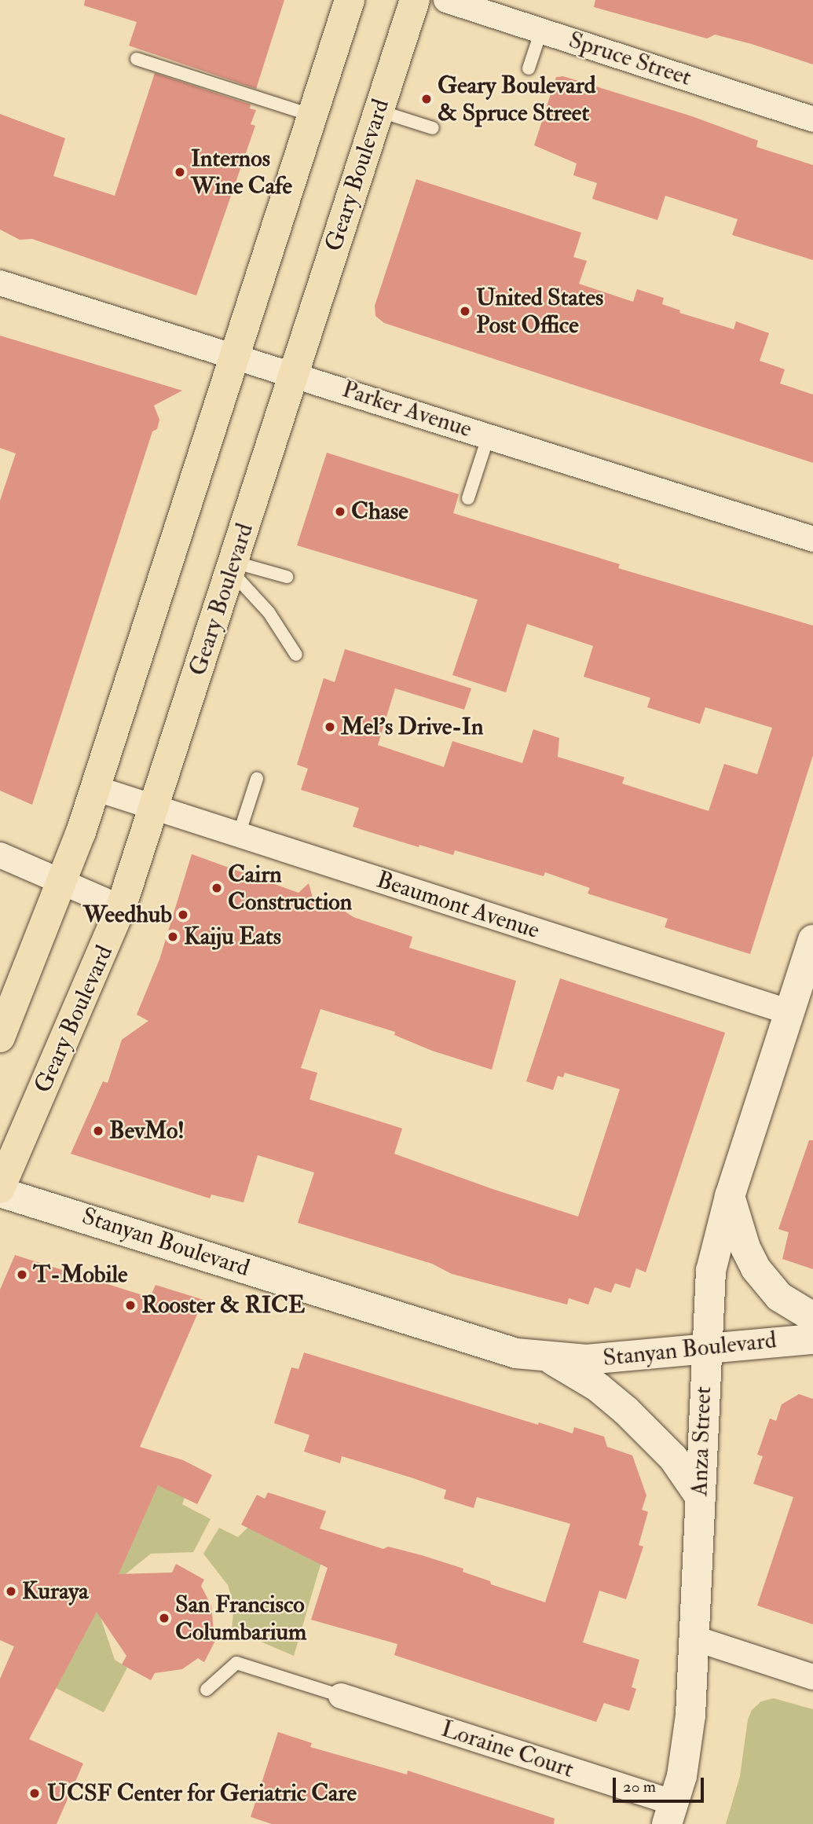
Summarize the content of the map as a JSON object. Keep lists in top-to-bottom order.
{
  "streets": {
    "main road": ["Geary Boulevard", "Stanyan Boulevard", "Anza Street"],
    "street": [
      "Spruce Street",
      "Parker Avenue",
      "Beaumont Avenue",
      "Loraine Court"
    ]
  },
  "crossings": [
    ["Geary Boulevard", "Parker Avenue"],
    ["Geary Boulevard", "Beaumont Avenue"],
    ["Geary Boulevard", "Stanyan Boulevard"],
    ["Beaumont Avenue", "Anza Street"],
    ["Stanyan Boulevard", "Anza Street"],
    ["Anza Street", "Loraine Court"]
  ],
  "places": [
    "Geary Boulevard & Spruce Street",
    "Internos Wine Cafe",
    "United States Post Office",
    "Chase",
    "Mel's Drive-In",
    "Cairn Construction",
    "Weedhub",
    "Kaiju Eats",
    "BevMo!",
    "T-Mobile",
    "Rooster & RICE",
    "Kuraya",
    "San Francisco Columbarium",
    "UCSF Center for Geriatric Care"
  ],
  "scale_bar": "20 m"
}
